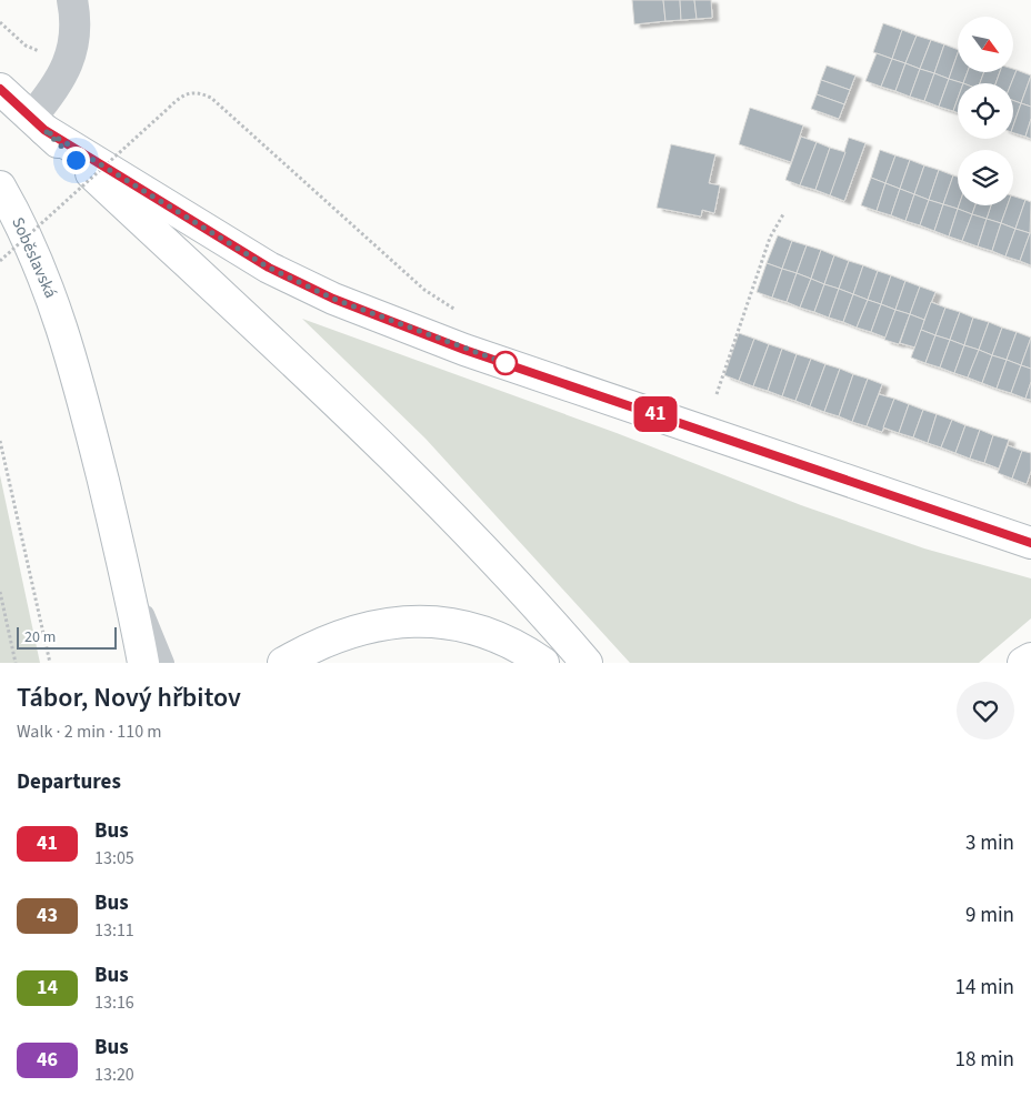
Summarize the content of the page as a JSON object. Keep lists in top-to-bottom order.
{
  "streets": {
    "main road": ["Soběslavská"]
  },
  "lines": ["bus line 41"],
  "scale_bar": "20 m",
  "north": "bottom right",
  "page": {
    "on_map": "41",
    "scale": "20 m",
    "heading": [
      ["Tábor, Nový hřbitov", "Walk · 2 min · 110 m"],
      "Departures"
    ],
    "list": [
      {
        "mark": "41",
        "name": "Bus",
        "note": "13:05",
        "value": "3 min"
      },
      {
        "mark": "43",
        "name": "Bus",
        "note": "13:11",
        "value": "9 min"
      },
      {
        "mark": "14",
        "name": "Bus",
        "note": "13:16",
        "value": "14 min"
      },
      {
        "mark": "46",
        "name": "Bus",
        "note": "13:20",
        "value": "18 min"
      }
    ]
  }
}
